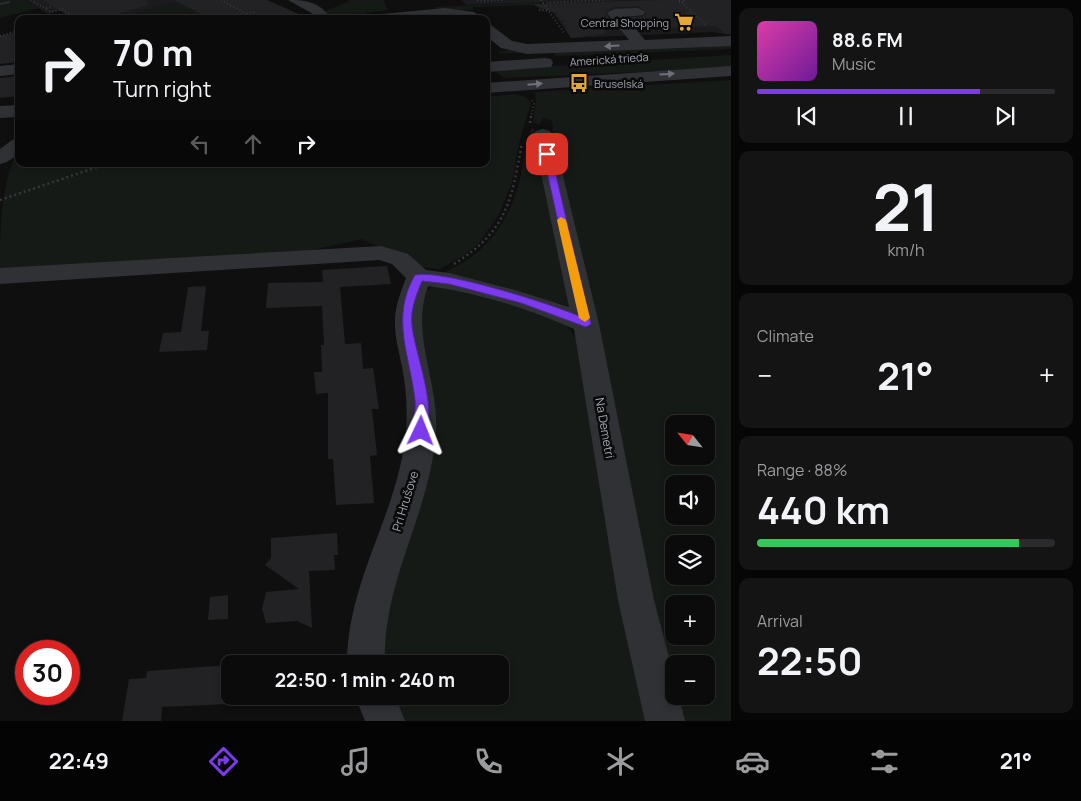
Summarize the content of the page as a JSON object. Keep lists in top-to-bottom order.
{
  "streets": {
    "street": ["Americká trieda", "Na Demetri", "Pri Hrušove"]
  },
  "places": {
    "supermarket": ["Central Shopping"],
    "bus stop": ["Bruselská"]
  },
  "north": "top left",
  "page": {
    "turn": ["70 m", "Turn right"],
    "song": ["88.6 FM", "Music"],
    "tile": [
      ["21", "km/h"],
      "Climate",
      ["Range · 88%", "440 km"],
      ["Arrival", "22:50"]
    ],
    "heat": ["−", "21°", "+"],
    "map_buttons": ["+", "−"],
    "limit": "30",
    "trip": "22:50 · 1 min · 240 m",
    "tabs": ["22:49", "21°"]
  }
}
